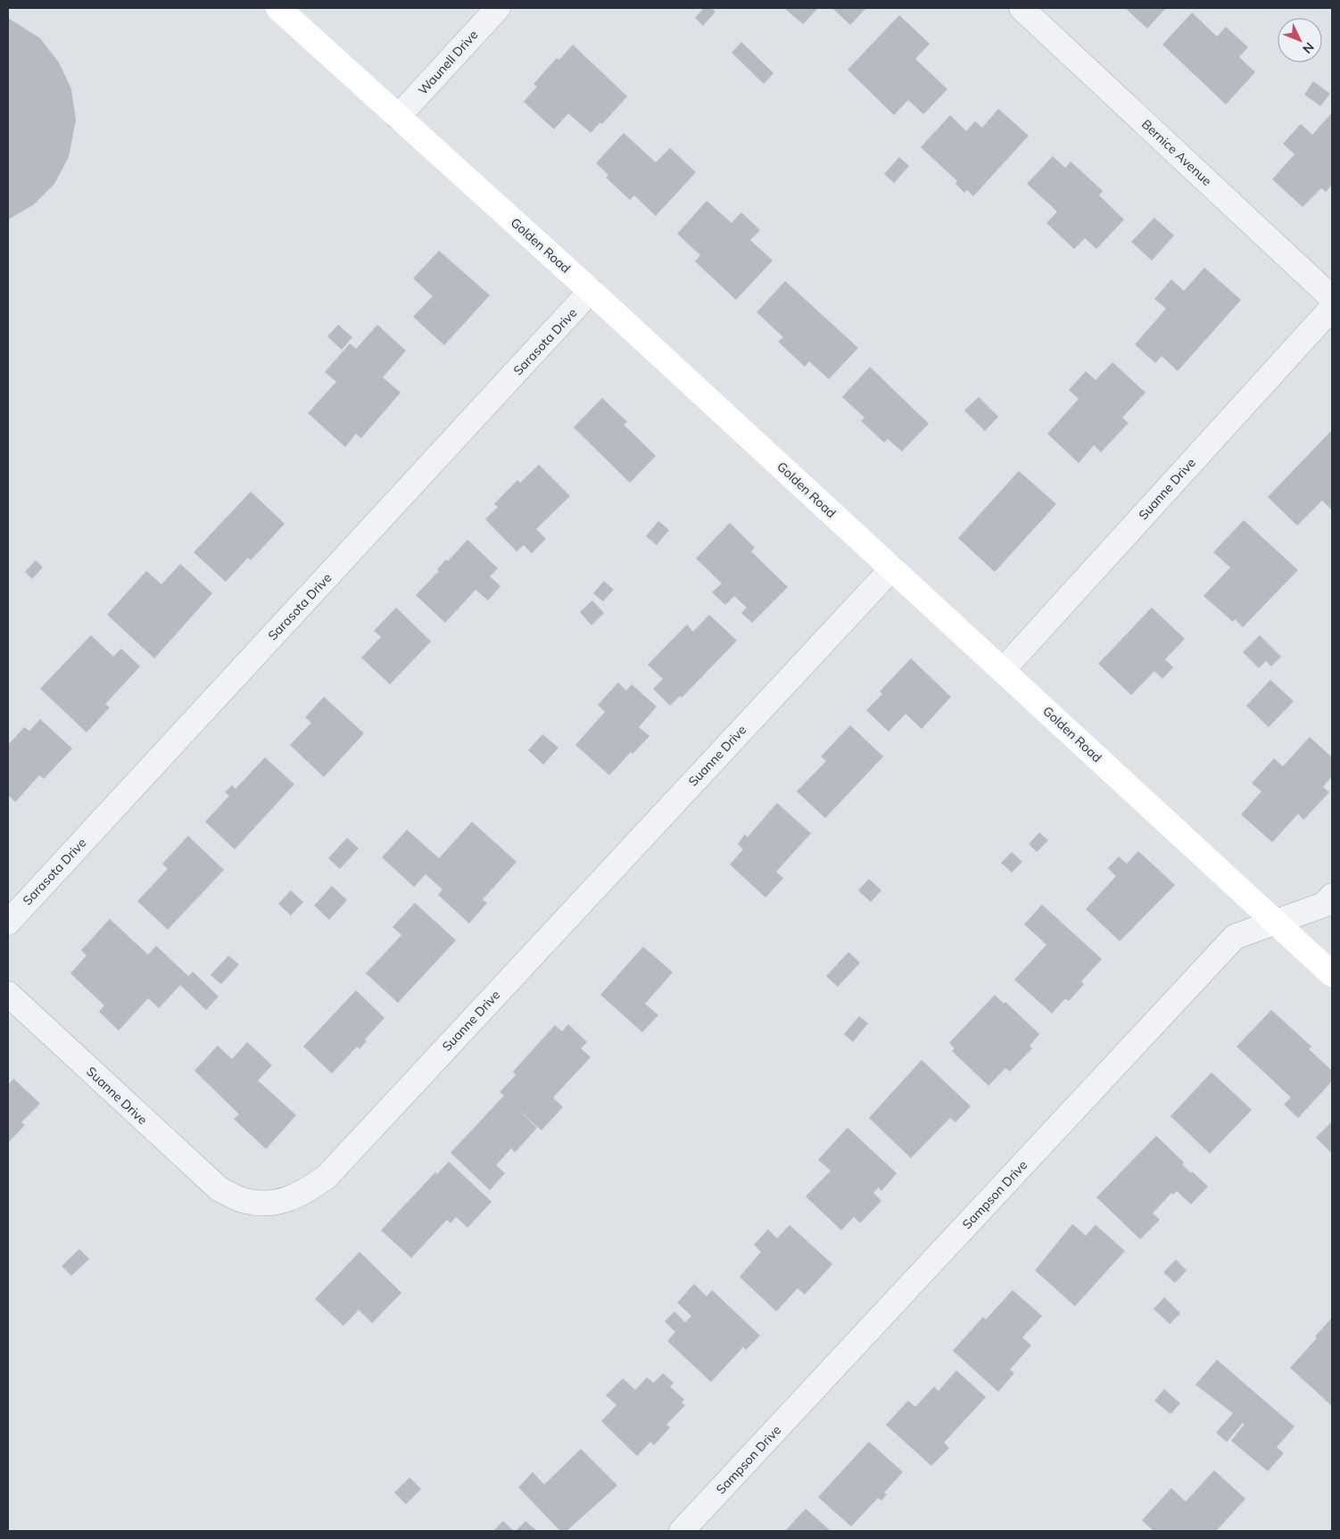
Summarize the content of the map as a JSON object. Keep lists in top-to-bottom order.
{
  "streets": {
    "street": [
      "Waunell Drive",
      "Bernice Avenue",
      "Golden Road",
      "Sarasota Drive",
      "Suanne Drive",
      "Sampson Drive"
    ]
  },
  "crossings": [
    ["Waunell Drive", "Golden Road"],
    ["Golden Road", "Sarasota Drive"],
    ["Golden Road", "Suanne Drive"],
    ["Golden Road", "Sampson Drive"]
  ],
  "north": "bottom right"
}
